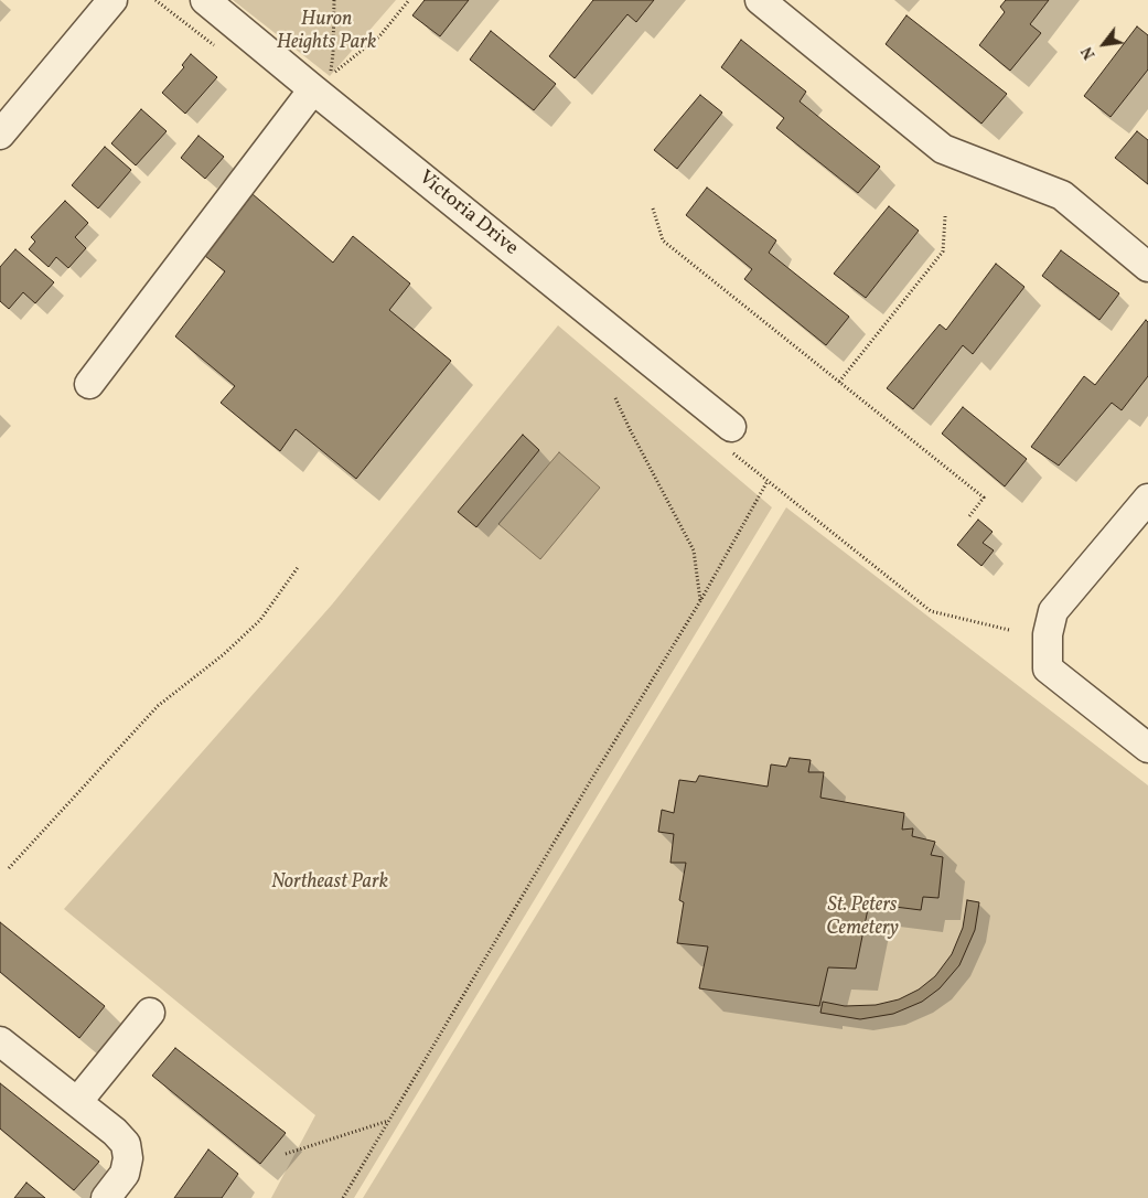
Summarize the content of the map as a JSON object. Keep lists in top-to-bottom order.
{
  "streets": {
    "street": ["Victoria Drive"]
  },
  "parks": ["Huron Heights Park", "Northeast Park", "St. Peters Cemetery"],
  "north": "bottom left"
}
